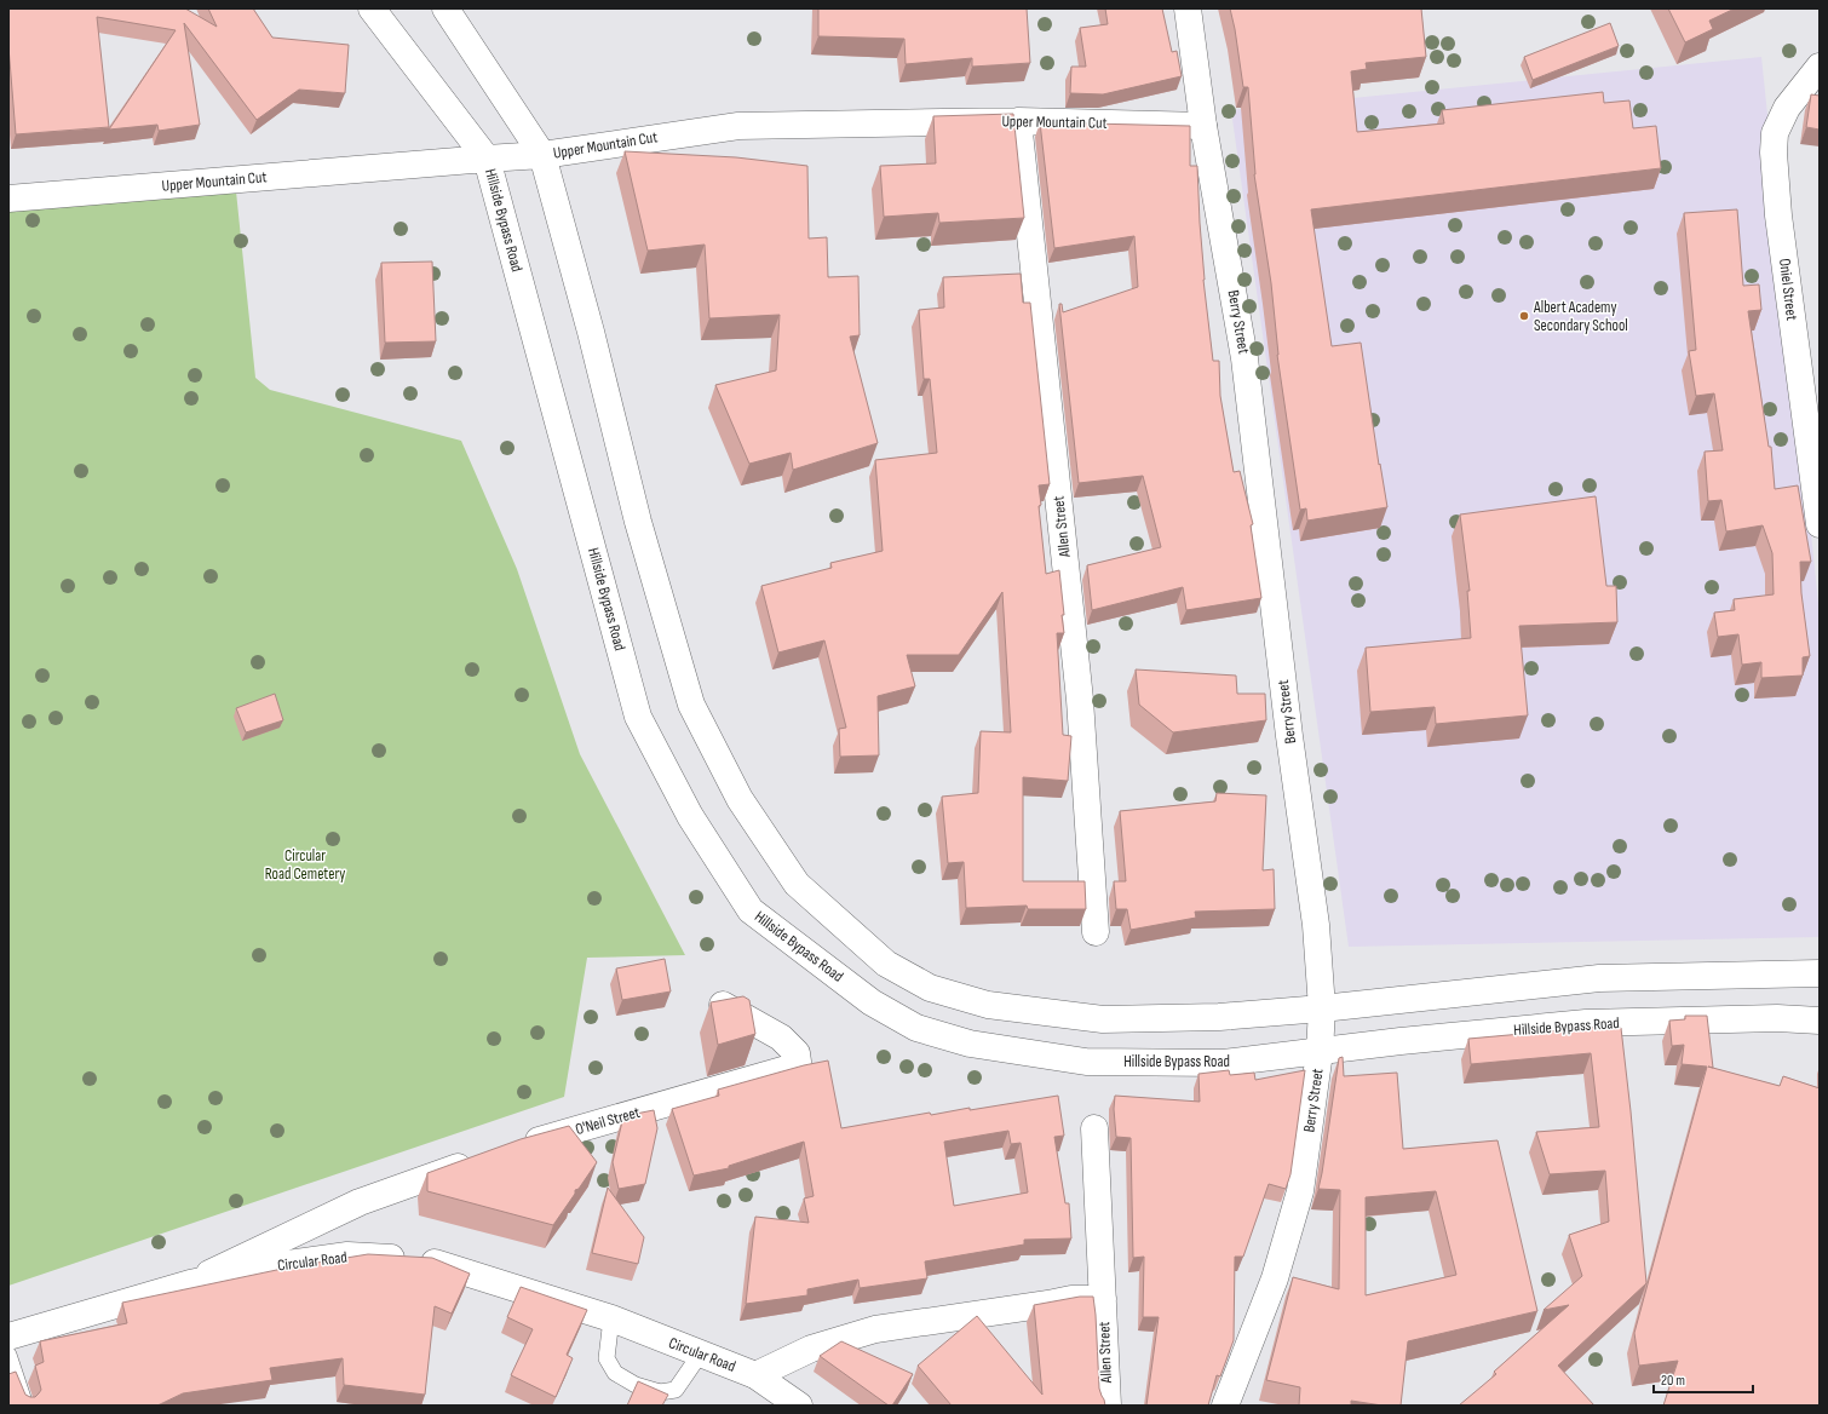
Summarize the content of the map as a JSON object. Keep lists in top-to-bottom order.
{
  "streets": {
    "main road": [
      "Upper Mountain Cut",
      "Hillside Bypass Road",
      "Oniel Street",
      "Berry Street",
      "Allen Street",
      "O'Neil Street",
      "Circular Road"
    ]
  },
  "crossings": [
    ["Upper Mountain Cut", "Hillside Bypass Road"],
    ["Upper Mountain Cut", "Berry Street"],
    ["Upper Mountain Cut", "Allen Street"],
    ["Hillside Bypass Road", "Berry Street"]
  ],
  "parks": ["Circular Road Cemetery"],
  "places": ["Albert Academy Secondary School"],
  "scale_bar": "20 m"
}
